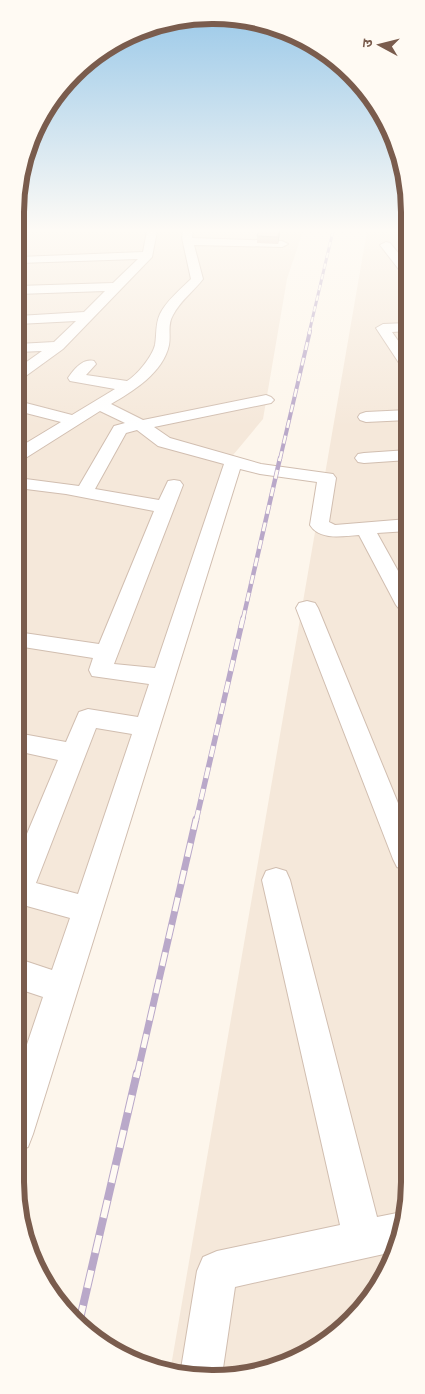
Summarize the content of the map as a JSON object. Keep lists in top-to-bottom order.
{
  "north": "left"
}
